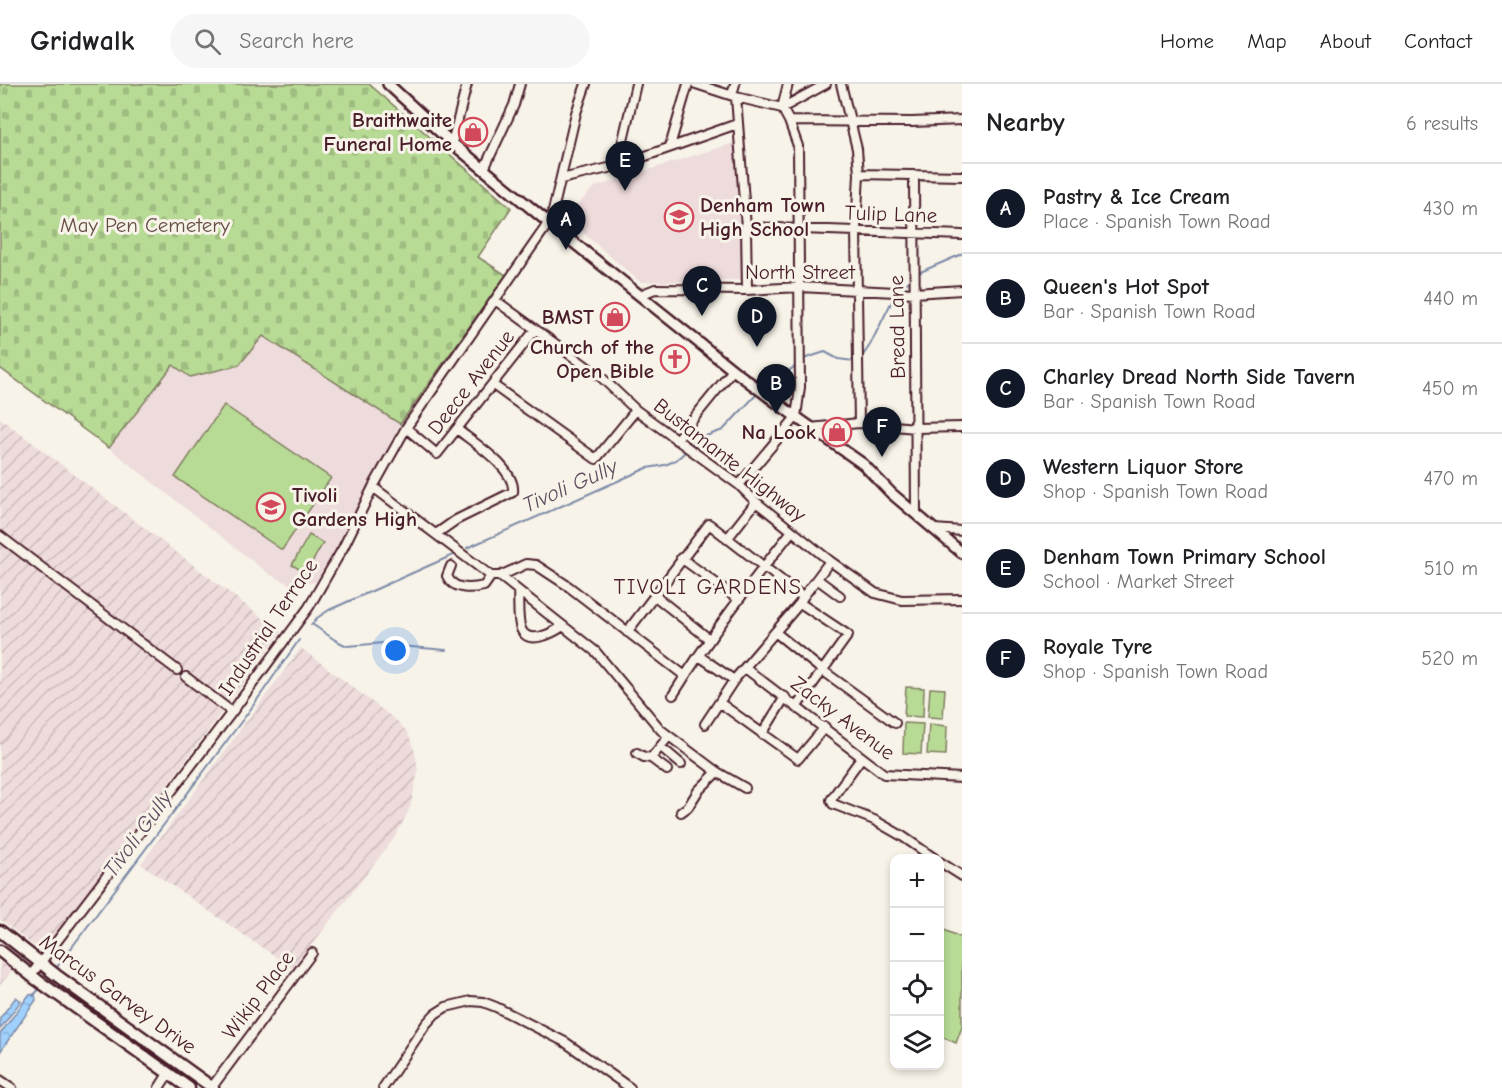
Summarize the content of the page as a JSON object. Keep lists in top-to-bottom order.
{
  "streets": {
    "highway": ["Marcus Garvey Drive"],
    "street": [
      "Tulip Lane",
      "North Street",
      "Bread Lane",
      "Deece Avenue",
      "Bustamante Highway",
      "Industrial Terrace",
      "Zacky Avenue",
      "Wikip Place"
    ]
  },
  "crossings": [
    ["Tulip Lane", "Bread Lane"],
    ["North Street", "Bread Lane"],
    ["Deece Avenue", "Bustamante Highway"],
    ["Deece Avenue", "Industrial Terrace"],
    ["Bustamante Highway", "Industrial Terrace"],
    ["Industrial Terrace", "Marcus Garvey Drive"],
    ["Marcus Garvey Drive", "Wikip Place"]
  ],
  "districts": ["TIVOLI GARDENS"],
  "water": ["Tivoli Gully"],
  "parks": ["May Pen Cemetery"],
  "places": {
    "shop": ["Braithwaite Funeral Home", "BMST", "Na Look"],
    "school or university": ["Denham Town High School", "Tivoli Gardens High"],
    "church": ["Church of the Open Bible"]
  },
  "page": {
    "header": "Gridwalk",
    "search": "Search here",
    "nav": [
      "Home",
      "Map",
      "About",
      "Contact"
    ],
    "heading": ["Nearby", "6 results"],
    "pins": [
      "E",
      "A",
      "C",
      "D",
      "B",
      "F"
    ],
    "list": [
      {
        "mark": "A",
        "name": "Pastry & Ice Cream",
        "note": "Place · Spanish Town Road",
        "value": "430 m"
      },
      {
        "mark": "B",
        "name": "Queen's Hot Spot",
        "note": "Bar · Spanish Town Road",
        "value": "440 m"
      },
      {
        "mark": "C",
        "name": "Charley Dread North Side Tavern",
        "note": "Bar · Spanish Town Road",
        "value": "450 m"
      },
      {
        "mark": "D",
        "name": "Western Liquor Store",
        "note": "Shop · Spanish Town Road",
        "value": "470 m"
      },
      {
        "mark": "E",
        "name": "Denham Town Primary School",
        "note": "School · Market Street",
        "value": "510 m"
      },
      {
        "mark": "F",
        "name": "Royale Tyre",
        "note": "Shop · Spanish Town Road",
        "value": "520 m"
      }
    ],
    "map_buttons": ["+", "−"]
  }
}
